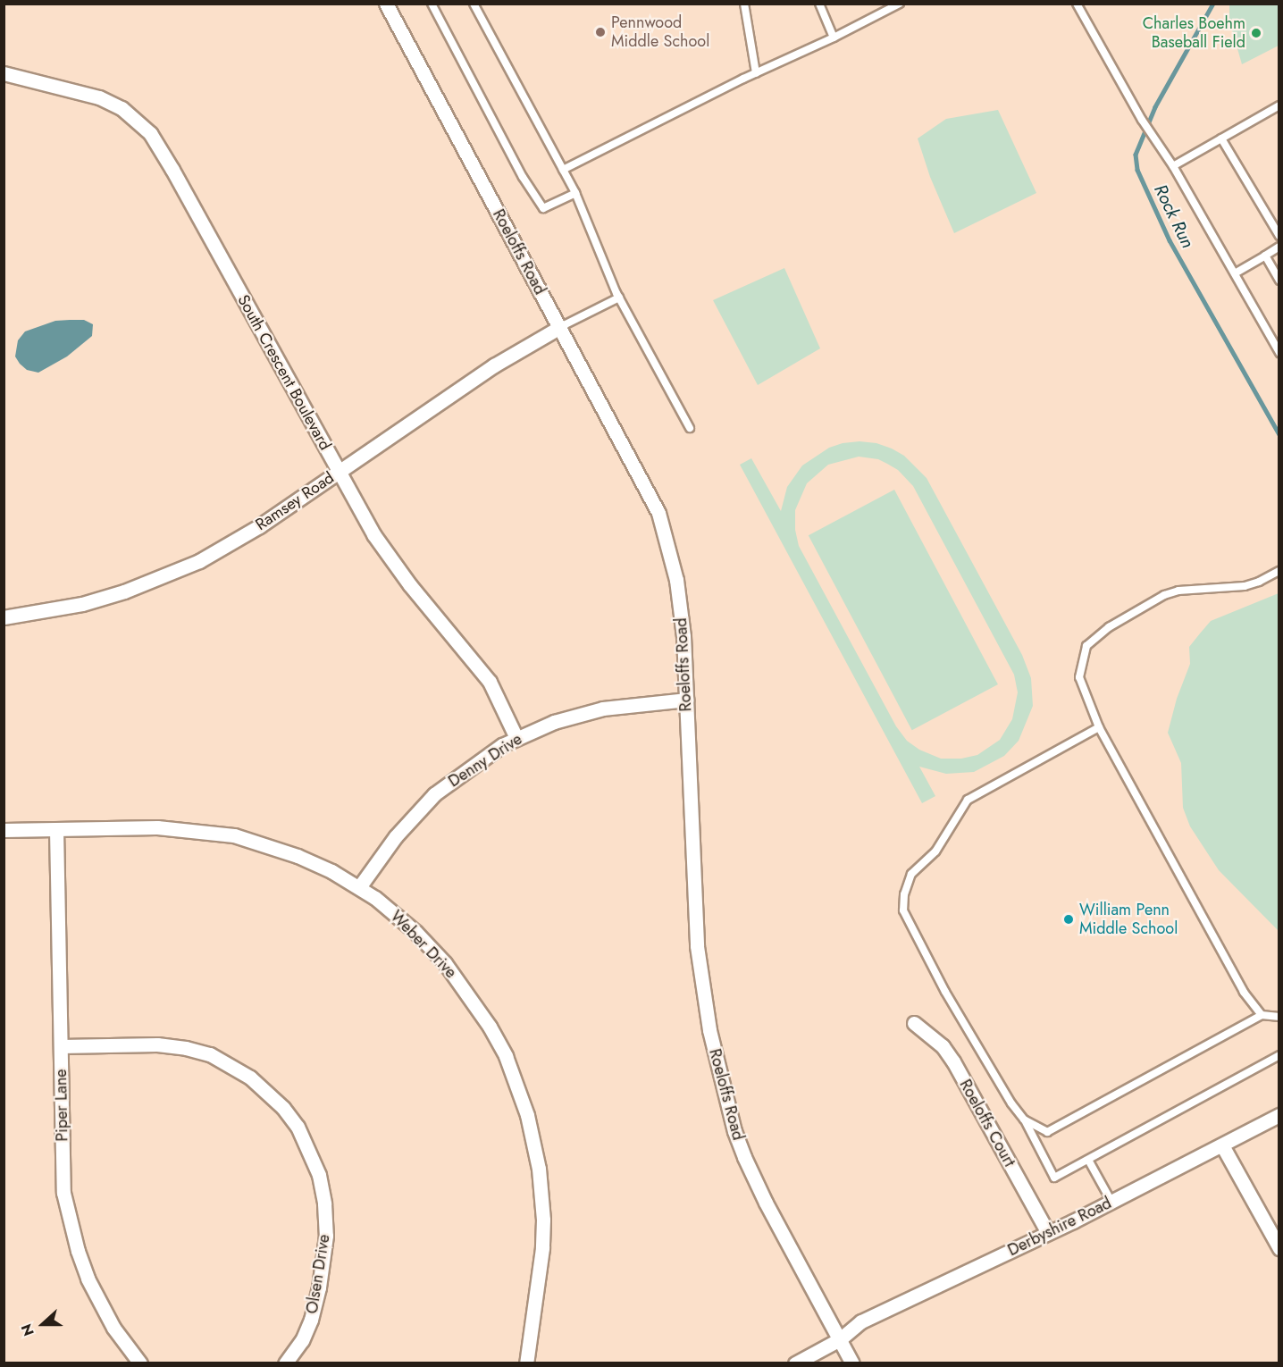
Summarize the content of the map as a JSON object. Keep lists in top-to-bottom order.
{
  "streets": {
    "street": [
      "Roeloffs Road",
      "South Crescent Boulevard",
      "Ramsey Road",
      "Denny Drive",
      "Weber Drive",
      "Piper Lane",
      "Roeloffs Court",
      "Derbyshire Road",
      "Olsen Drive"
    ]
  },
  "crossings": [
    ["Roeloffs Road", "Ramsey Road"],
    ["Roeloffs Road", "Denny Drive"],
    ["Roeloffs Road", "Derbyshire Road"],
    ["South Crescent Boulevard", "Ramsey Road"],
    ["South Crescent Boulevard", "Denny Drive"],
    ["Denny Drive", "Weber Drive"],
    ["Weber Drive", "Piper Lane"],
    ["Piper Lane", "Olsen Drive"],
    ["Roeloffs Court", "Derbyshire Road"]
  ],
  "water": ["Rock Run"],
  "places": ["Pennwood Middle School", "Charles Boehm Baseball Field", "William Penn Middle School"],
  "north": "left"
}
